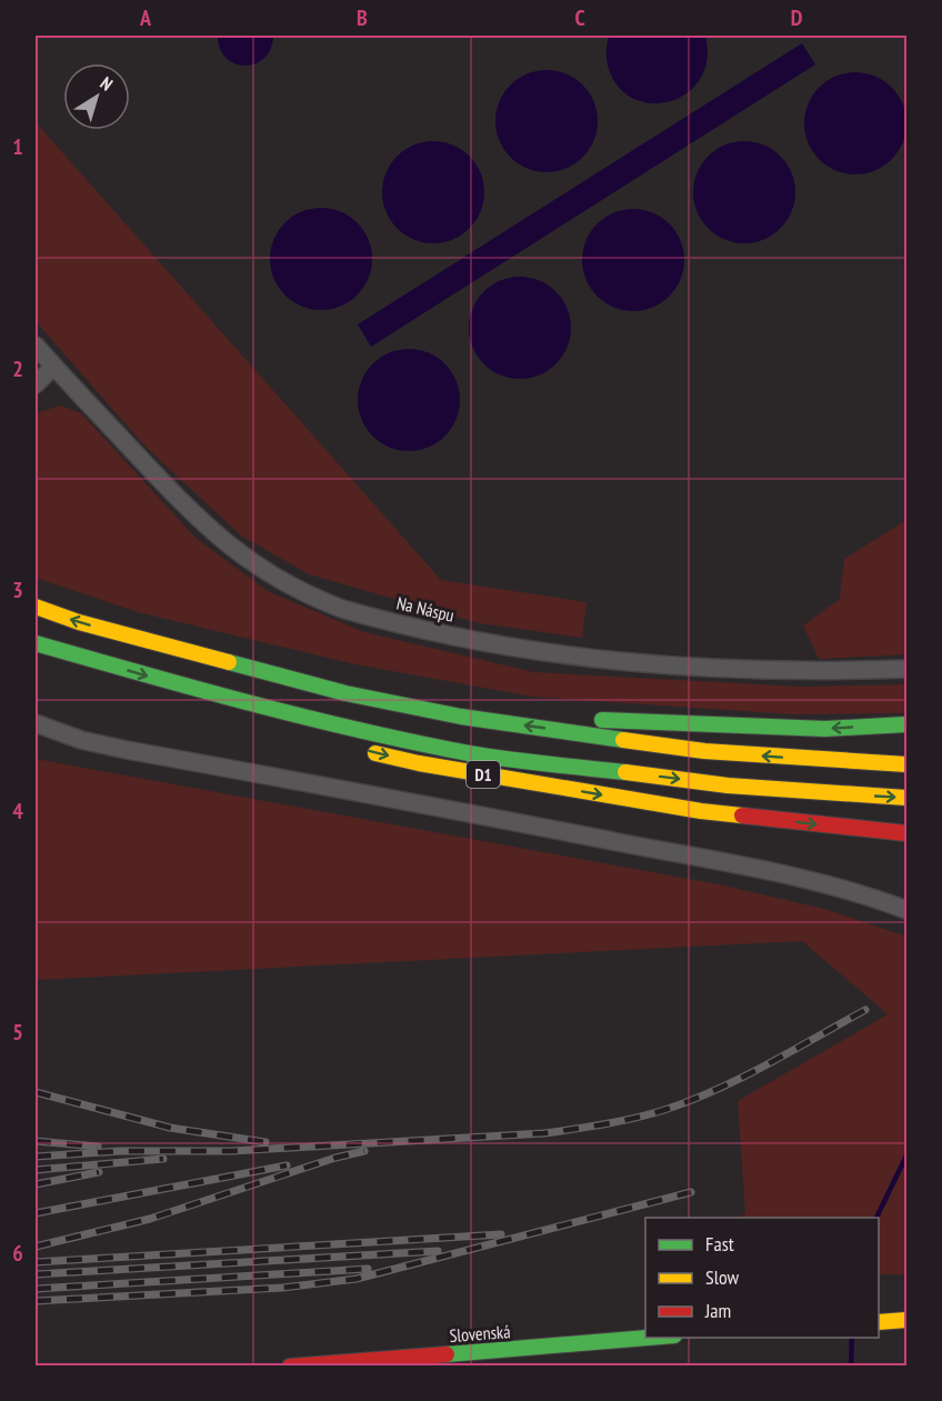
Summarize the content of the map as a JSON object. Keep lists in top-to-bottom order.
{
  "streets": {
    "main road": ["D1", "Slovenská"],
    "street": ["Na Náspu"]
  },
  "legend": ["Fast", "Slow", "Jam"],
  "north": "top right",
  "grid": {
    "columns": [
      "A",
      "B",
      "C",
      "D"
    ],
    "rows": [
      "1",
      "2",
      "3",
      "4",
      "5",
      "6"
    ]
  }
}
